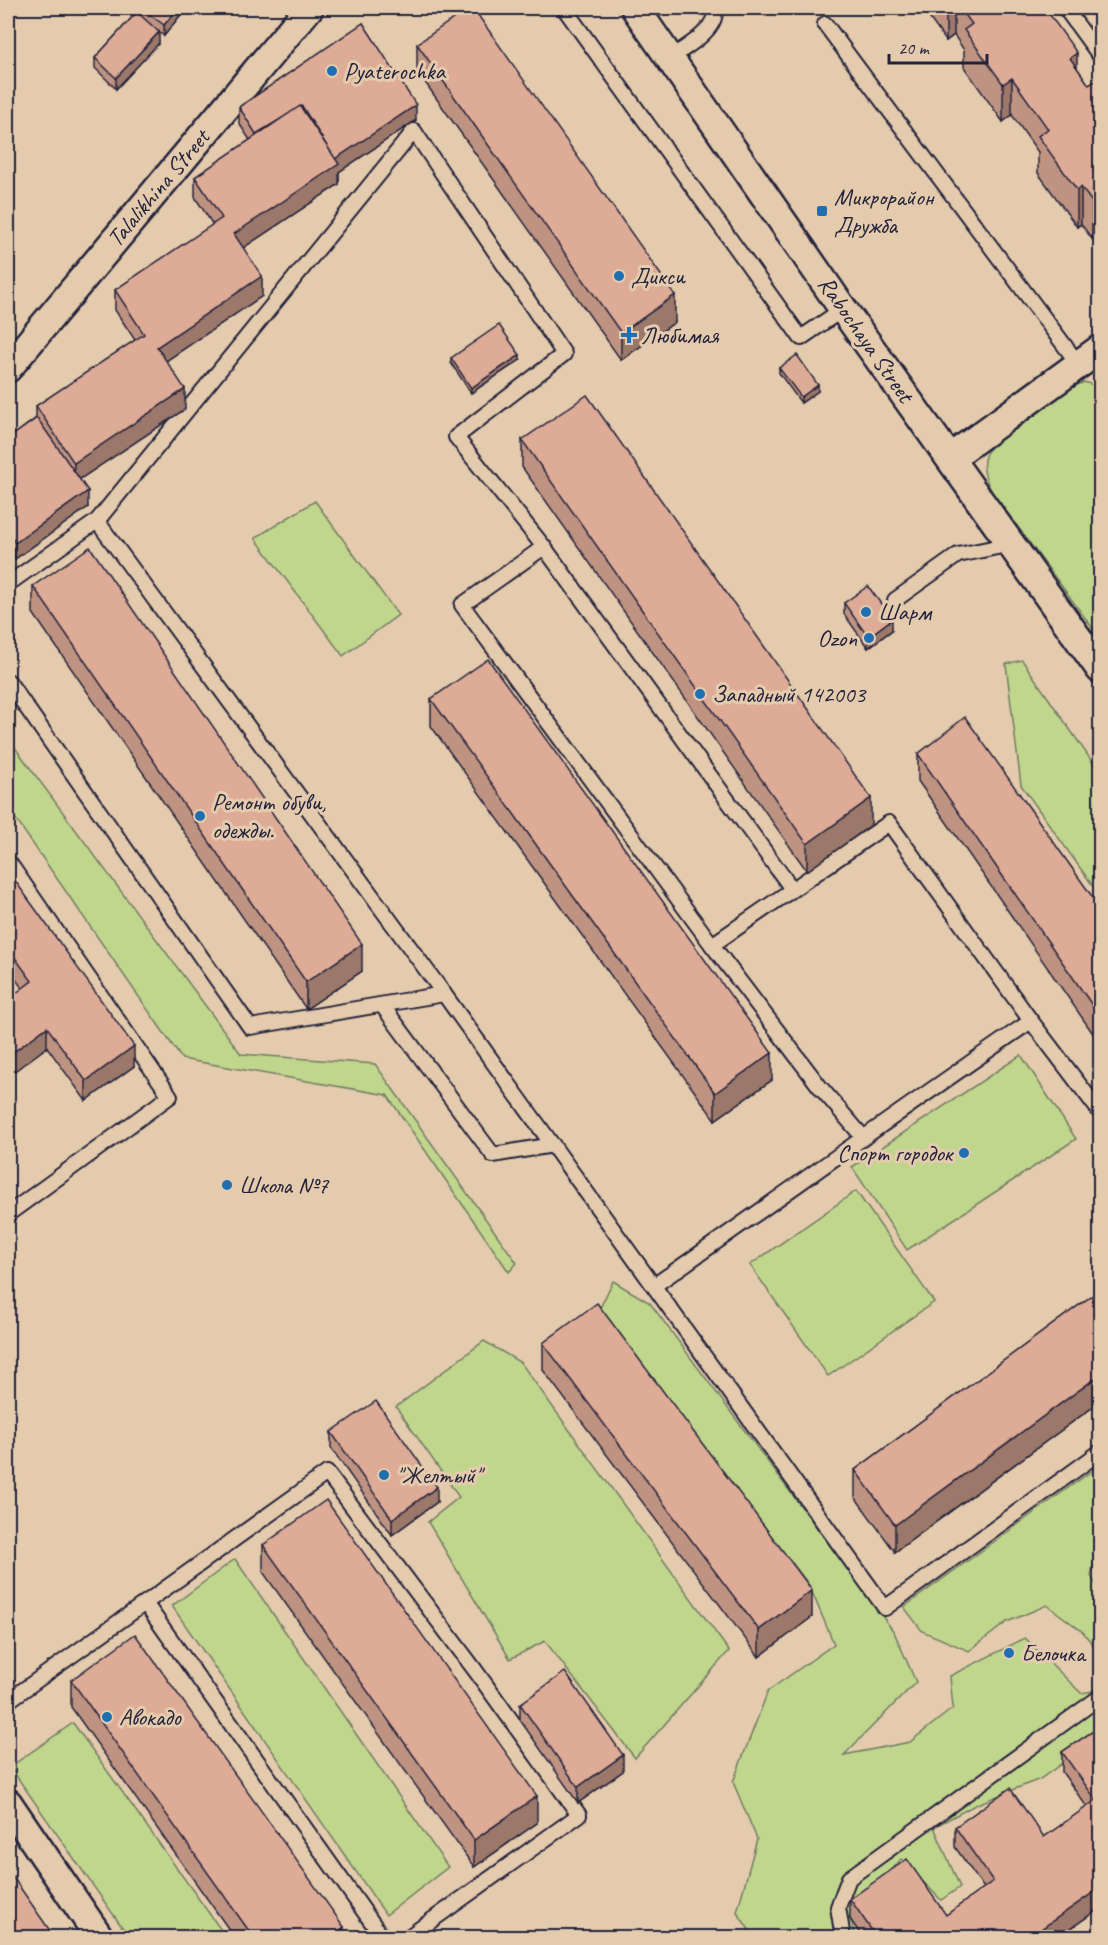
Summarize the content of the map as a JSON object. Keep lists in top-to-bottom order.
{
  "streets": {
    "street": ["Talalikhina Street", "Rabochaya Street"]
  },
  "places": {
    "other": [
      "Pyaterochka",
      "Дикси",
      "Шарм",
      "Ozon",
      "Западный 142003",
      "Ремонт обуви, одежды.",
      "Спорт городок",
      "Школа №7",
      "\"Желтый\"",
      "Белочка",
      "Авокадо"
    ],
    "transit": ["Микрорайон Дружба"],
    "health": ["Любимая"]
  },
  "scale_bar": "20 m"
}
